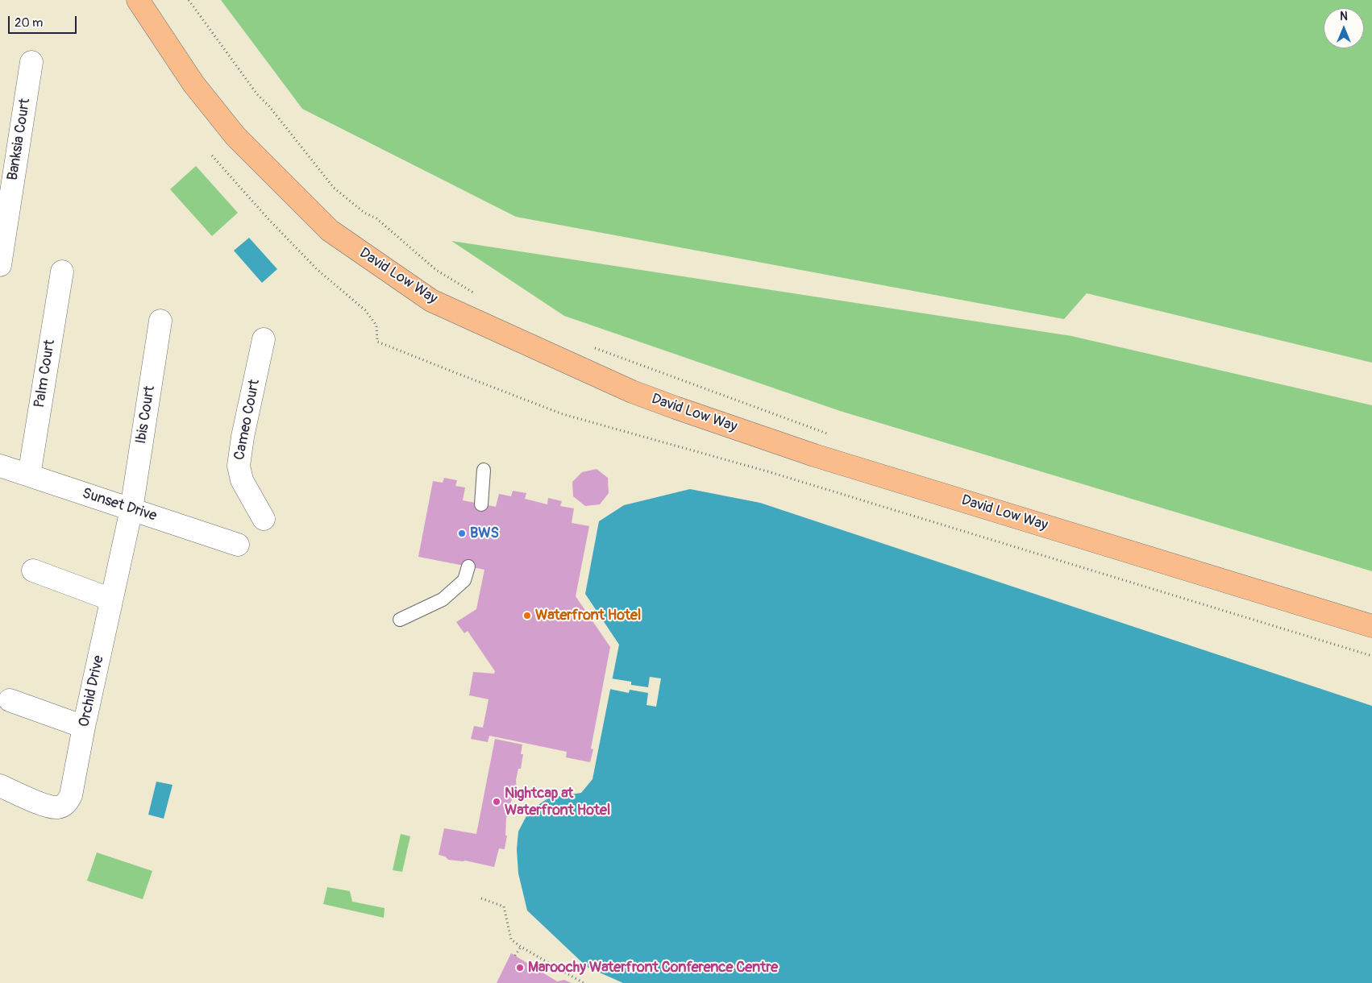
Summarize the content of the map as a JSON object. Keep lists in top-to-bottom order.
{
  "streets": {
    "main road": ["David Low Way"],
    "street": [
      "Banksia Court",
      "Palm Court",
      "Ibis Court",
      "Cameo Court",
      "Sunset Drive",
      "Orchid Drive"
    ]
  },
  "crossings": [
    ["Palm Court", "Sunset Drive"],
    ["Ibis Court", "Sunset Drive"],
    ["Ibis Court", "Orchid Drive"],
    ["Sunset Drive", "Orchid Drive"]
  ],
  "places": [
    "BWS",
    "Waterfront Hotel",
    "Nightcap at Waterfront Hotel",
    "Maroochy Waterfront Conference Centre"
  ],
  "scale_bar": "20 m",
  "north": "top"
}
